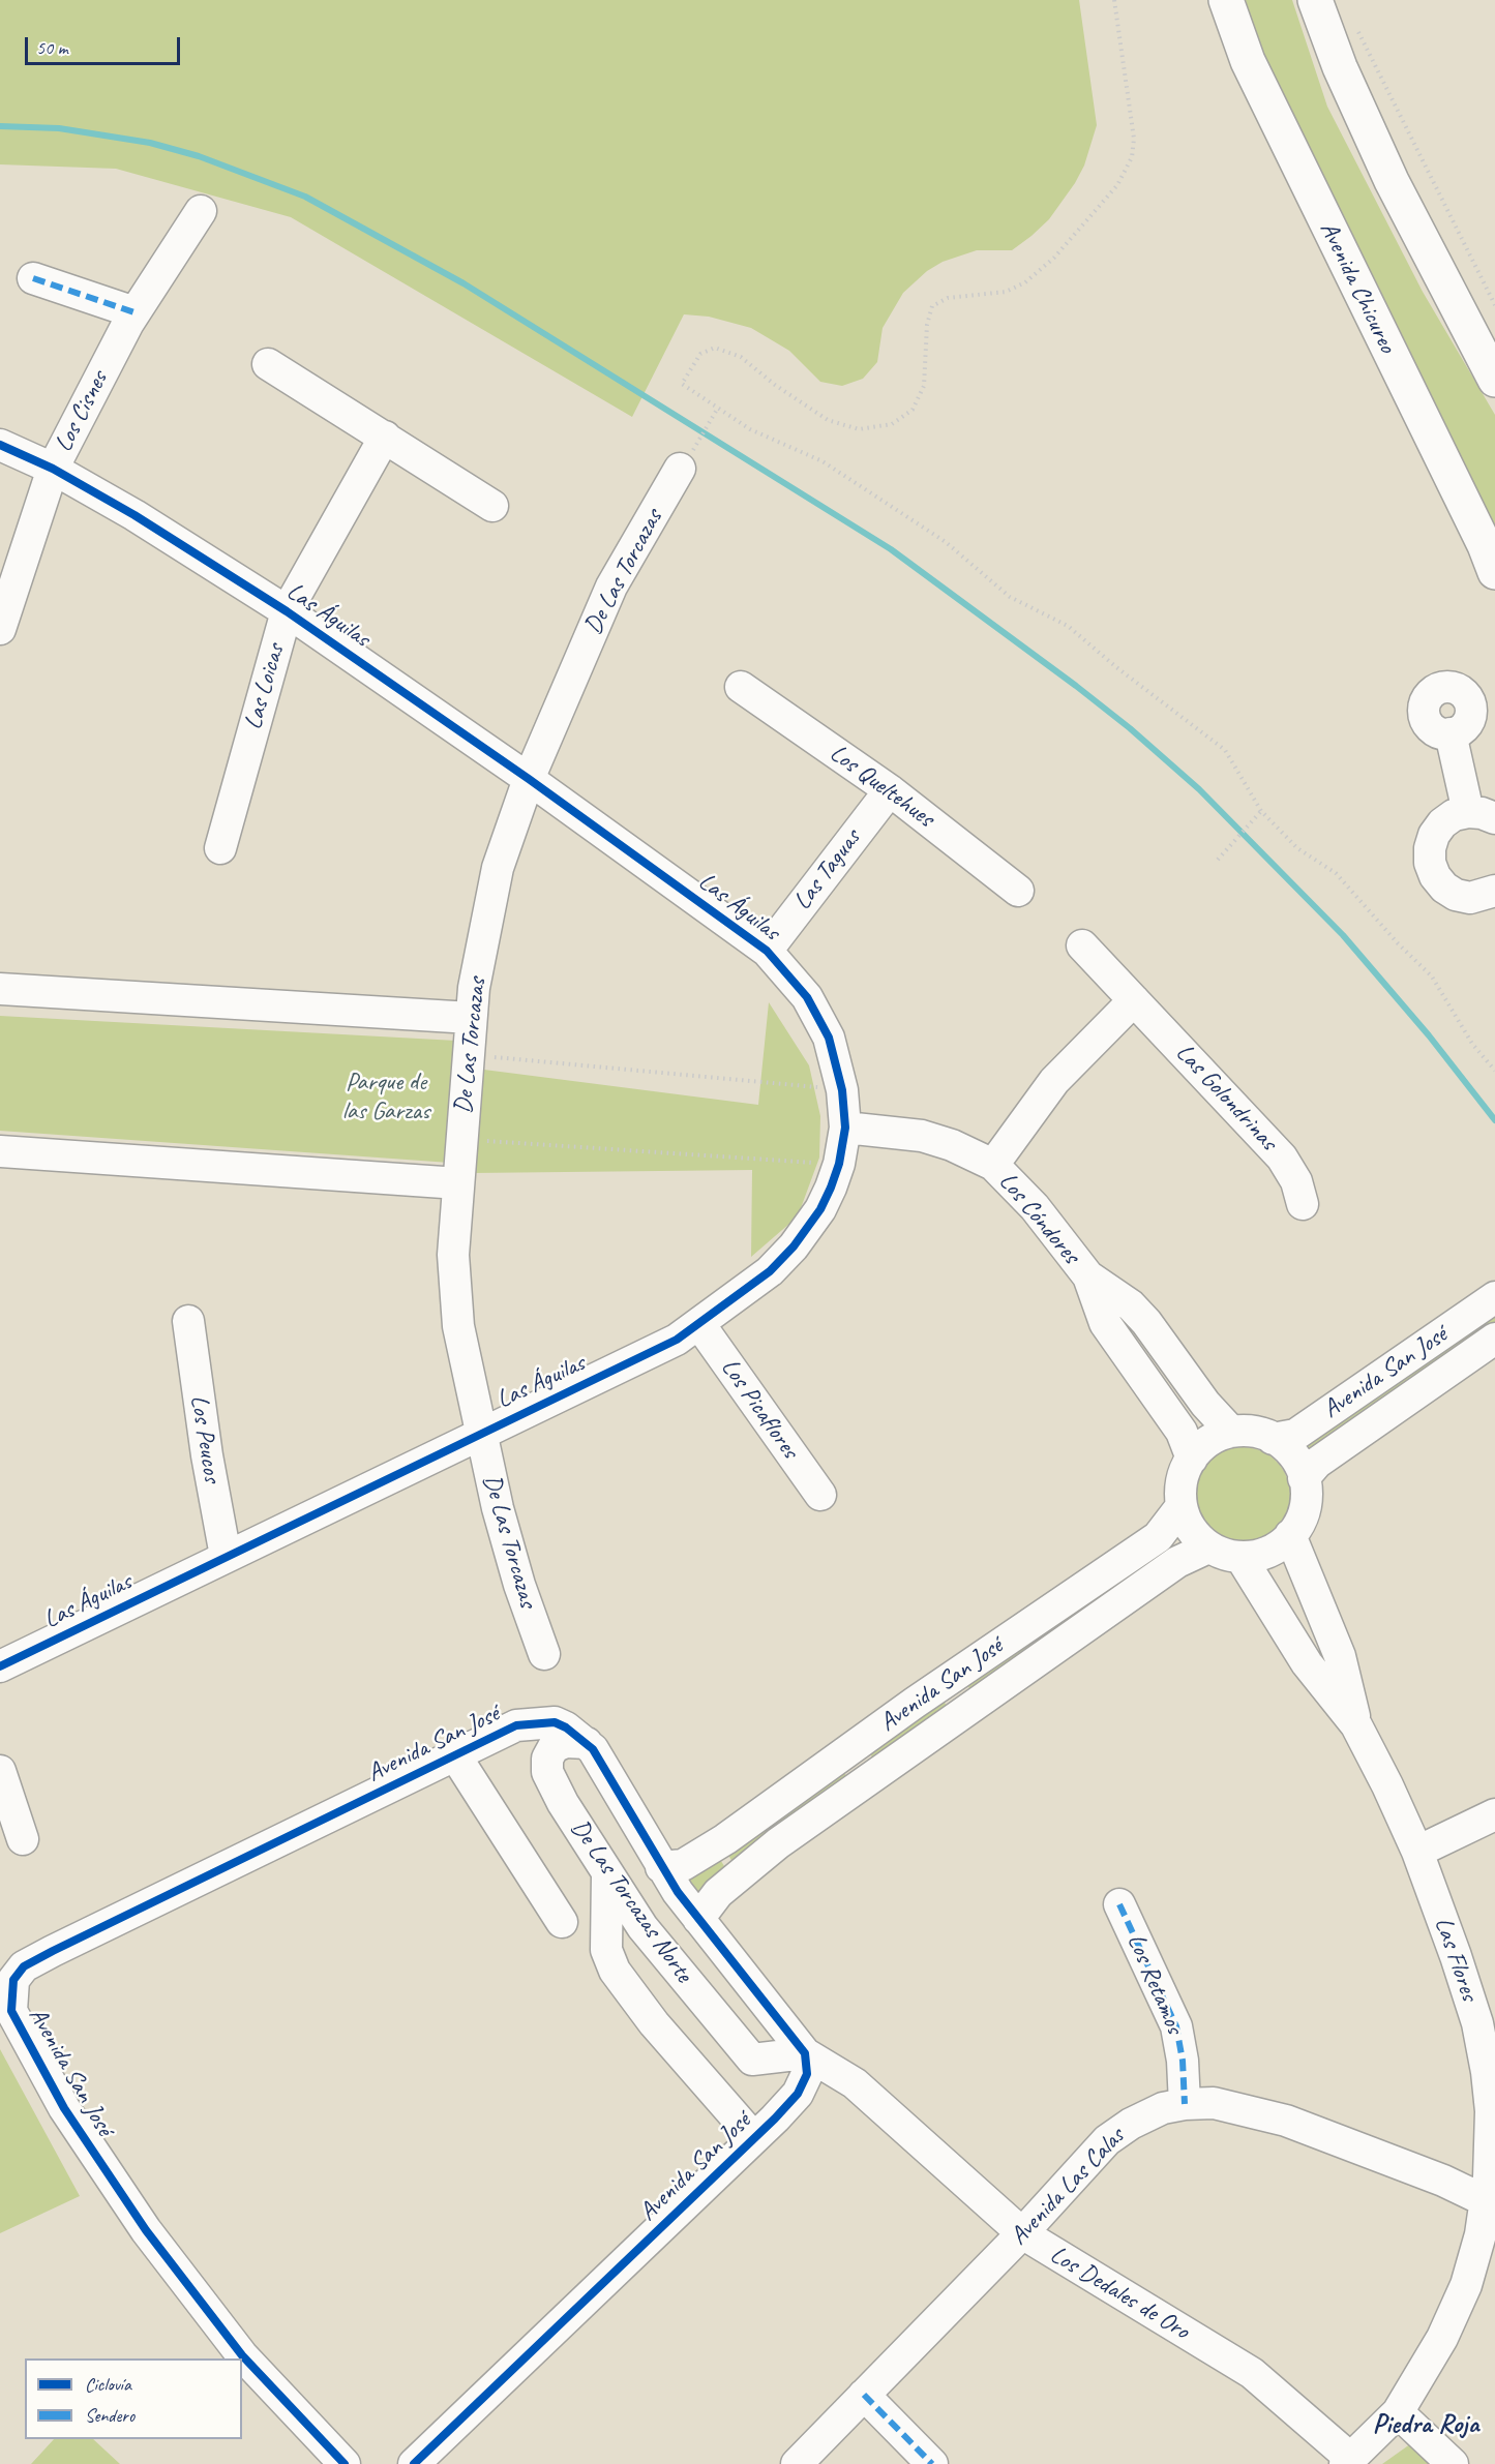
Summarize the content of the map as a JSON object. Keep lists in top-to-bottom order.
{
  "streets": {
    "main road": ["Avenida Chicureo"],
    "street": [
      "Los Cisnes",
      "De Las Torcazas",
      "Las Águilas",
      "Las Loicas",
      "Los Queltehues",
      "Las Taguas",
      "Las Golondrinas",
      "Los Cóndores",
      "Avenida San José",
      "Los Picaflores",
      "Los Peucos",
      "De Las Torcazas Norte",
      "Las Flores",
      "Los Retamos",
      "Avenida Las Calas",
      "Los Dedales de Oro"
    ]
  },
  "crossings": [
    ["Los Cisnes", "Las Águilas"],
    ["De Las Torcazas", "Las Águilas"],
    ["Las Águilas", "Las Loicas"],
    ["Las Águilas", "Las Taguas"],
    ["Las Águilas", "Los Cóndores"],
    ["Las Águilas", "Los Picaflores"],
    ["Las Águilas", "Los Peucos"],
    ["Los Queltehues", "Las Taguas"],
    ["Los Cóndores", "Avenida San José"],
    ["Los Cóndores", "Las Flores"],
    ["Avenida San José", "De Las Torcazas Norte"],
    ["Avenida San José", "Las Flores"],
    ["Avenida San José", "Los Dedales de Oro"],
    ["De Las Torcazas Norte", "Los Dedales de Oro"],
    ["Las Flores", "Avenida Las Calas"],
    ["Las Flores", "Los Dedales de Oro"],
    ["Los Retamos", "Avenida Las Calas"],
    ["Avenida Las Calas", "Los Dedales de Oro"]
  ],
  "districts": ["Piedra Roja"],
  "parks": ["Parque de las Garzas"],
  "legend": ["Ciclovía", "Sendero"],
  "scale_bar": "50 m"
}
